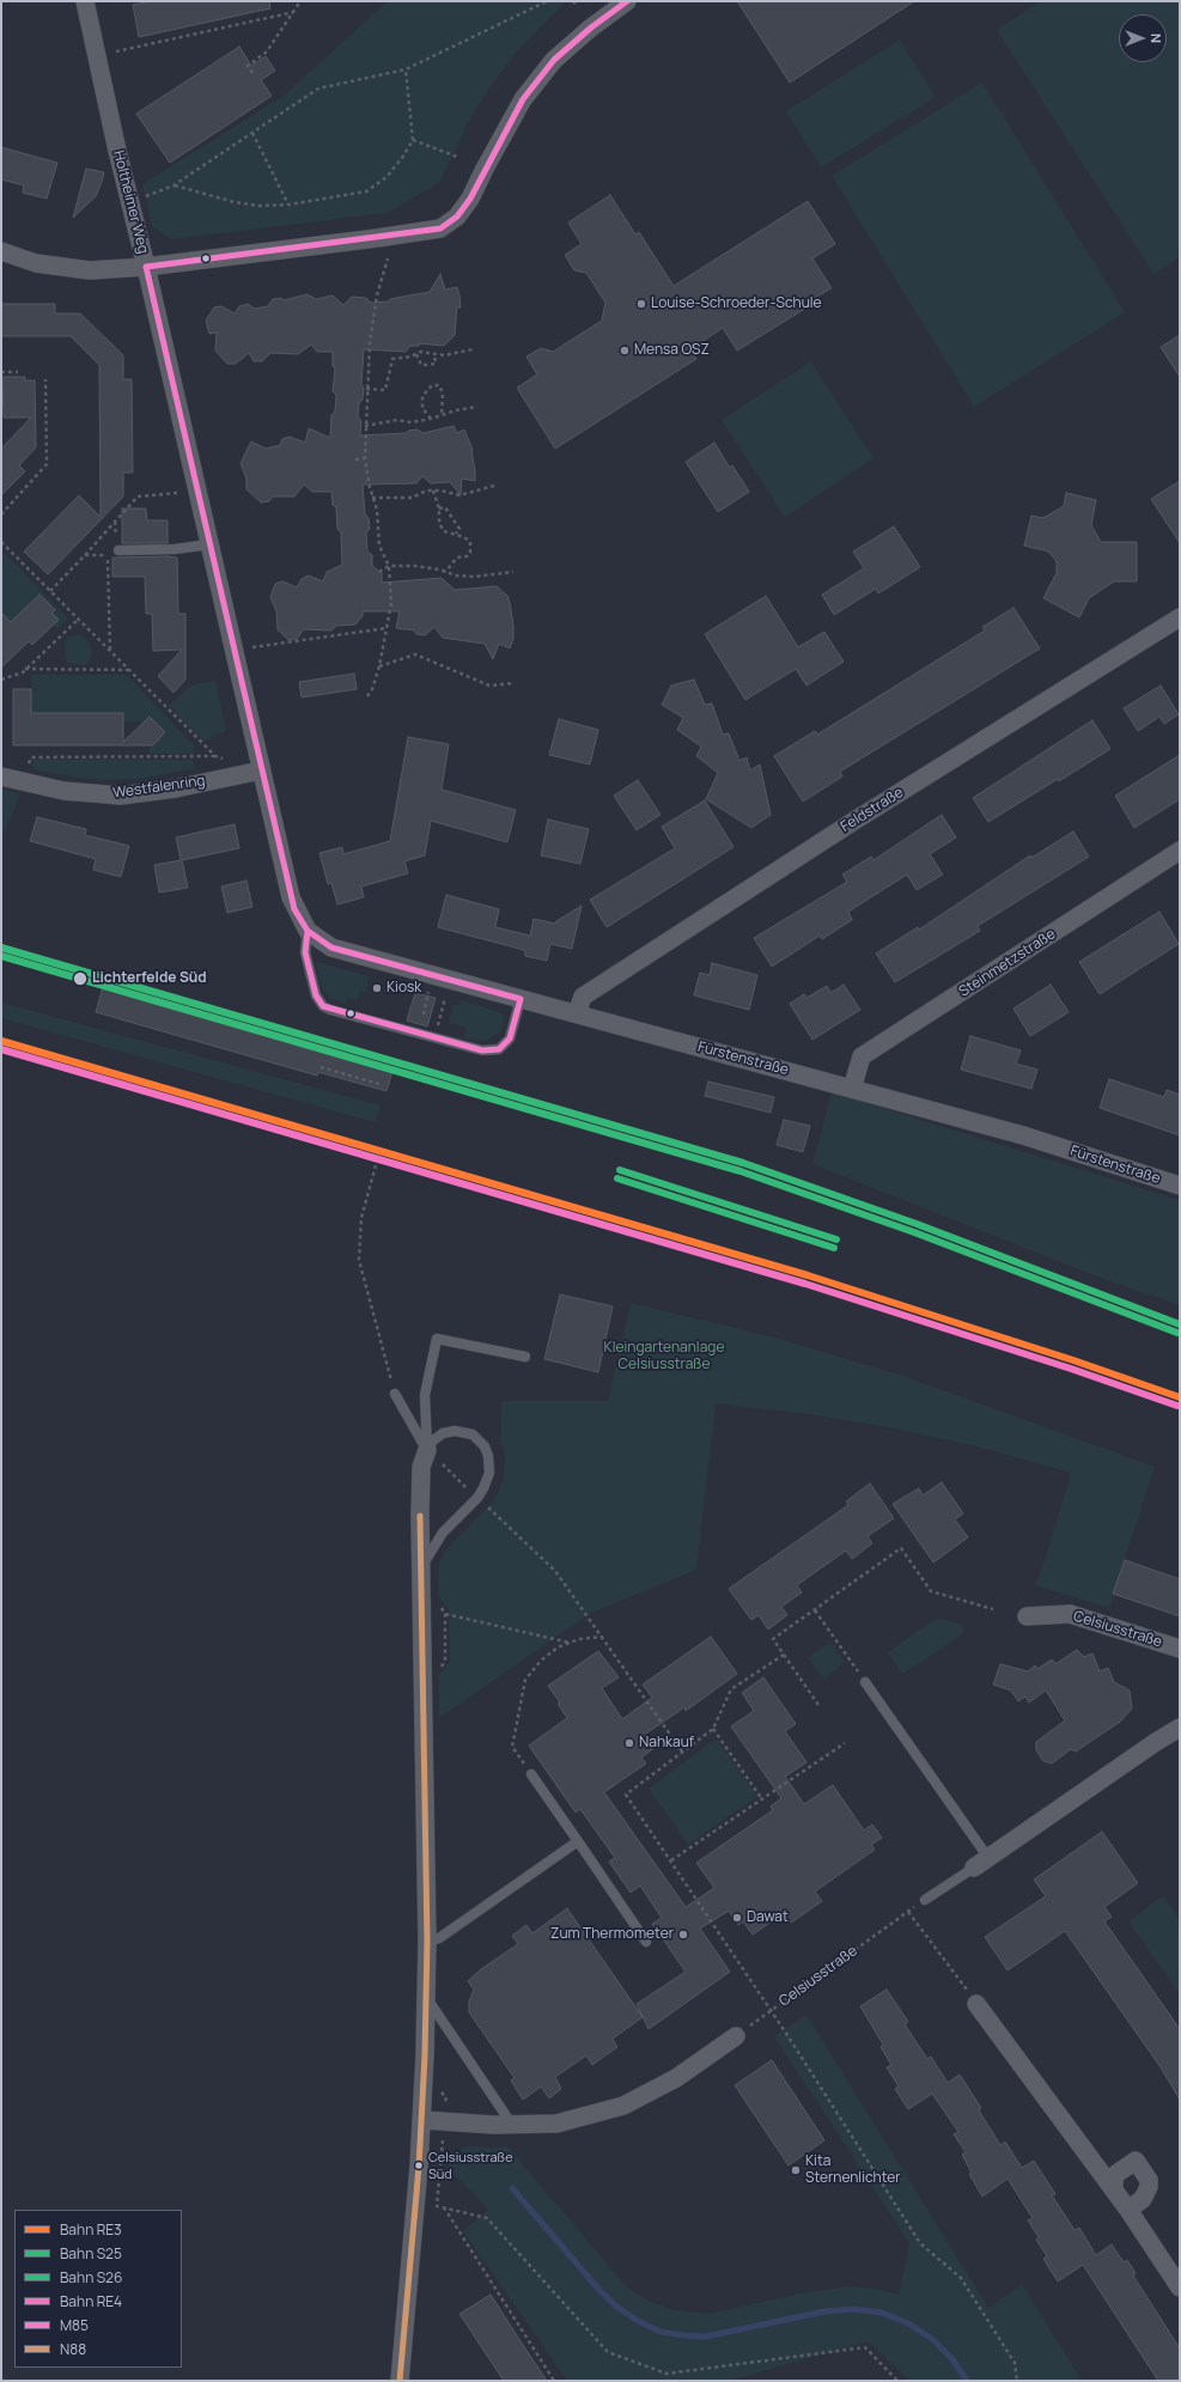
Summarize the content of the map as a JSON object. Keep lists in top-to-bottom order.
{
  "streets": {
    "street": [
      "Holtheimer Weg",
      "Westfalenring",
      "Feldstraße",
      "Steinmetzstraße",
      "Fürstenstraße",
      "Celsiusstraße"
    ]
  },
  "crossings": [
    ["Holtheimer Weg", "Westfalenring"],
    ["Holtheimer Weg", "Fürstenstraße"],
    ["Feldstraße", "Fürstenstraße"],
    ["Steinmetzstraße", "Fürstenstraße"]
  ],
  "parks": ["Kleingartenanlage Celsiusstraße"],
  "places": [
    "Louise-Schroeder-Schule",
    "Mensa OSZ",
    "Lichterfelde Süd",
    "Kiosk",
    "Nahkauf",
    "Dawat",
    "Zum Thermometer",
    "Celsiusstraße Süd",
    "Kita Sternenlichter"
  ],
  "lines": [
    "transit line M85",
    "rail line S25",
    "rail line S26",
    "rail line RE3",
    "rail line RE4",
    "transit line N88"
  ],
  "legend": [
    "Bahn RE3",
    "Bahn S25",
    "Bahn S26",
    "Bahn RE4",
    "M85",
    "N88"
  ],
  "north": "right"
}
